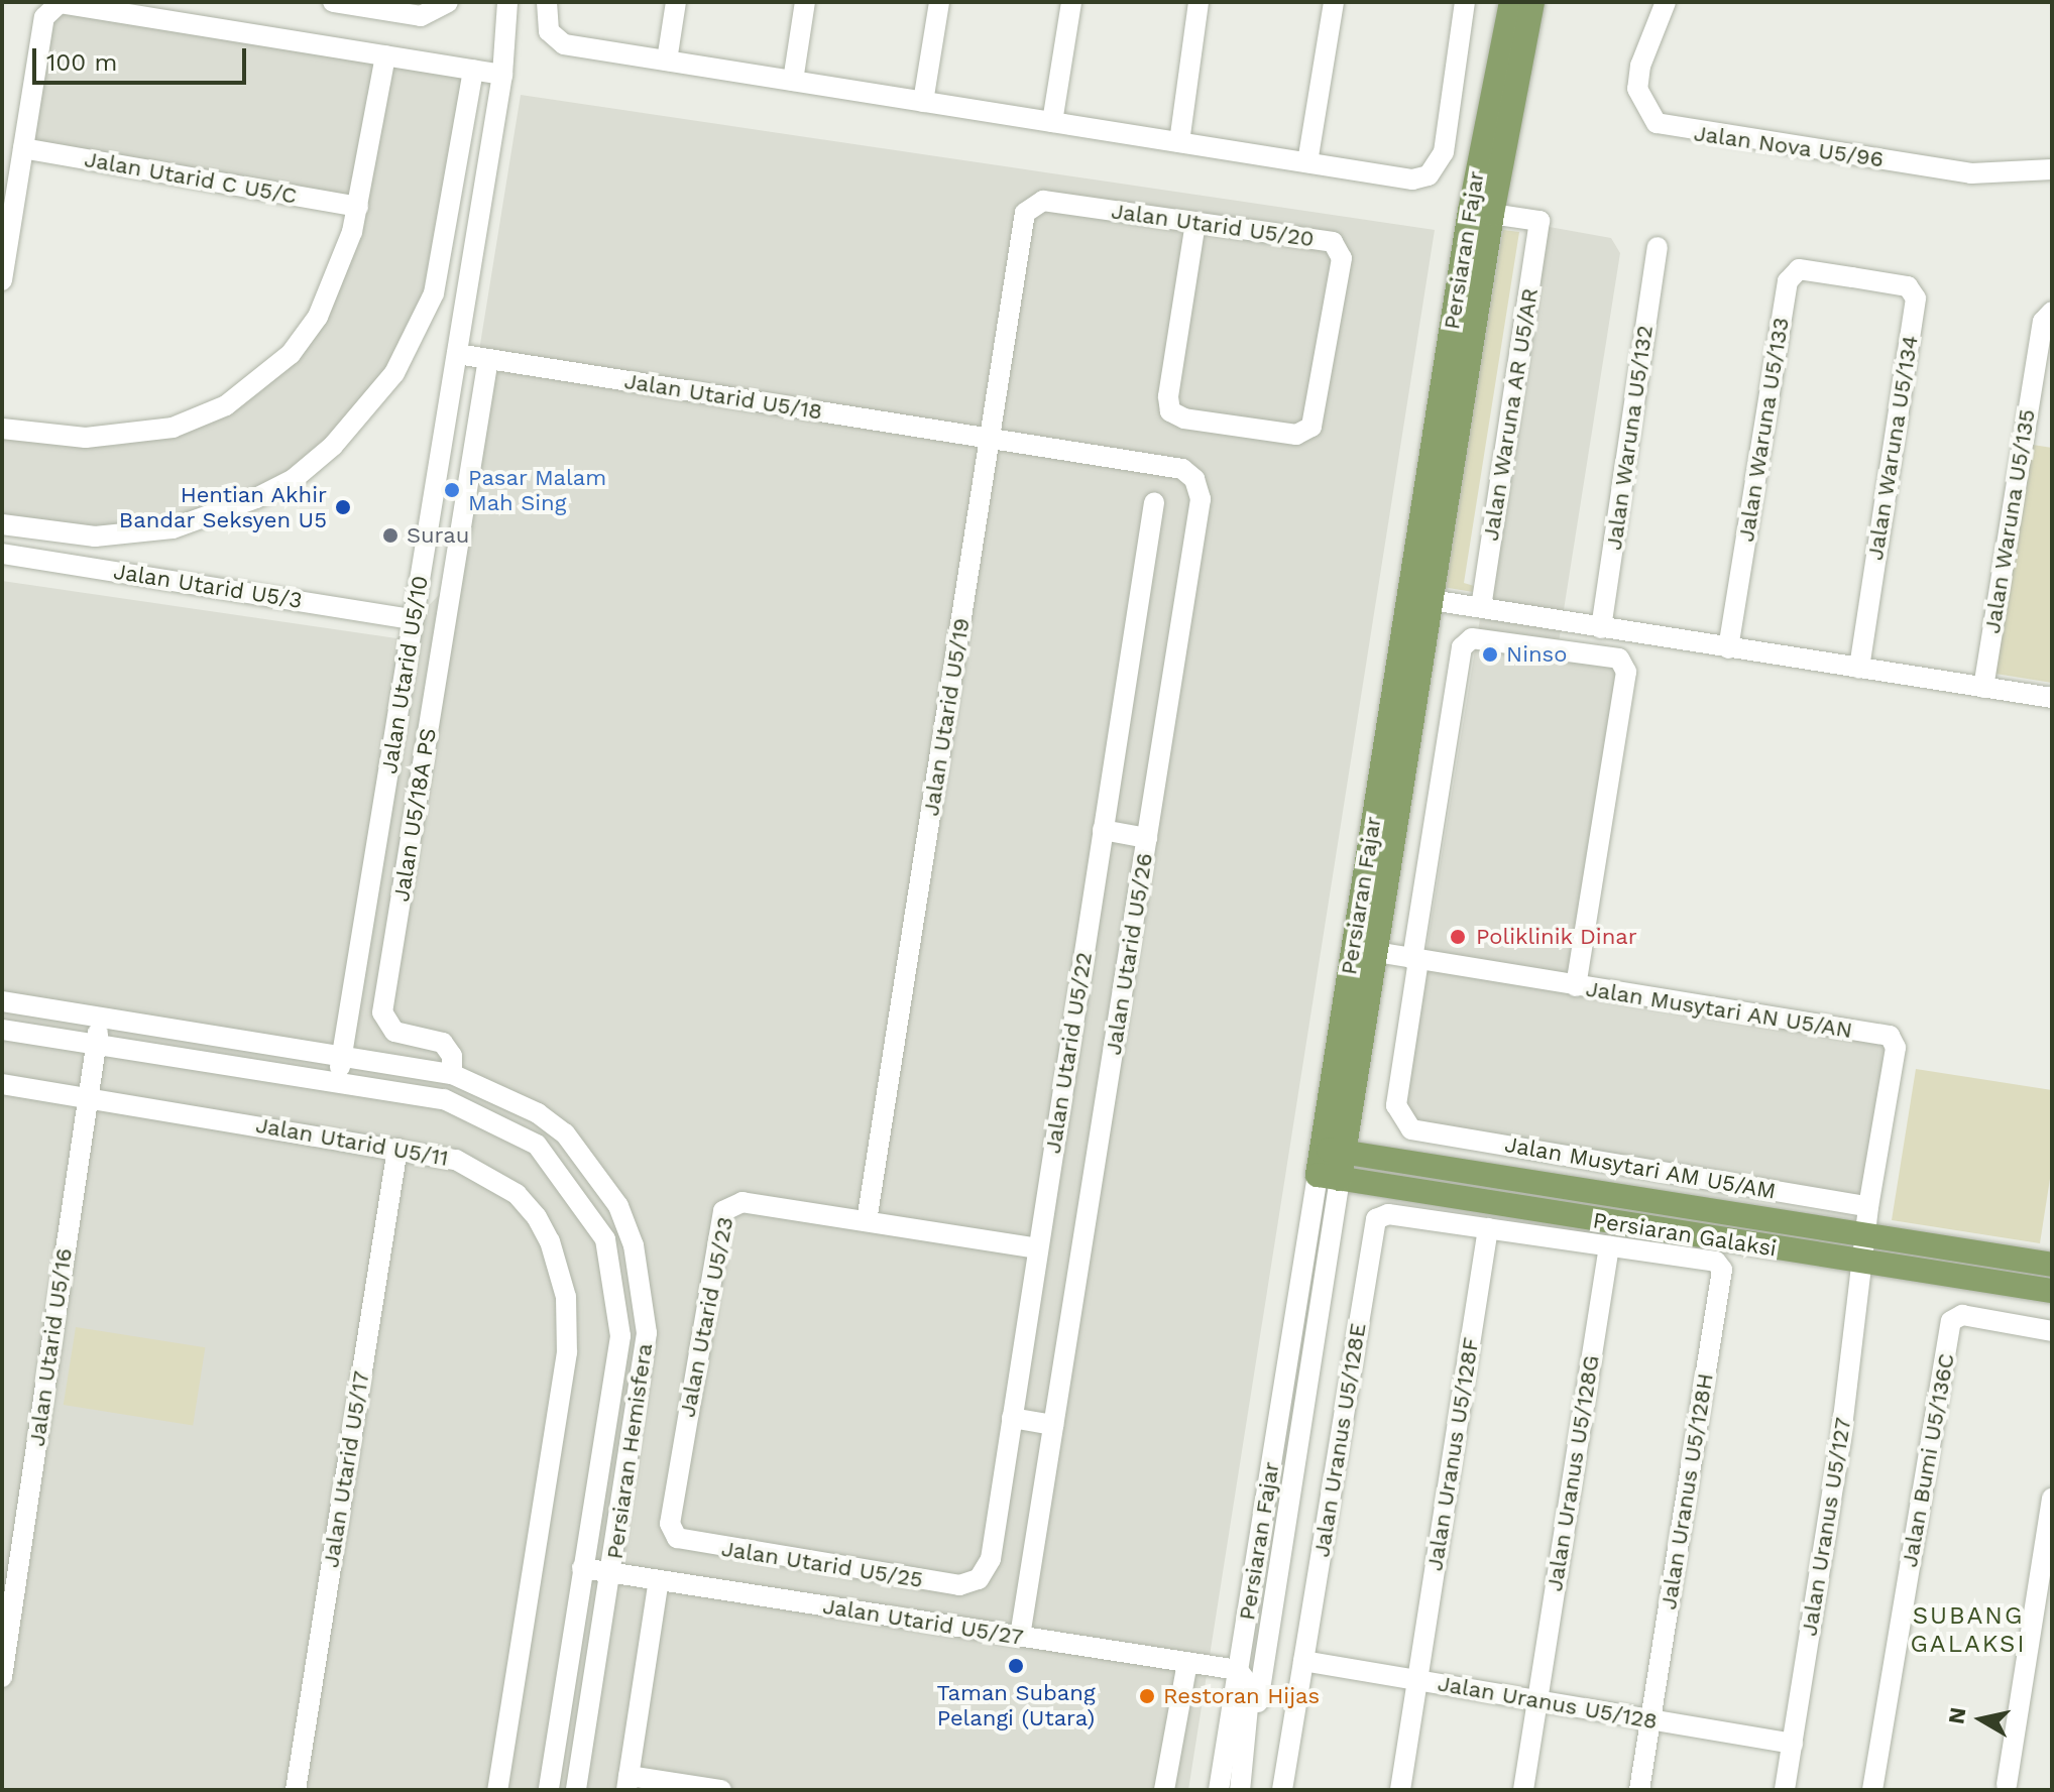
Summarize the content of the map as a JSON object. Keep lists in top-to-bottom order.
{
  "streets": {
    "main road": ["Persiaran Fajar", "Persiaran Galaksi"],
    "street": [
      "Jalan Nova U5/96",
      "Jalan Utarid C U5/C",
      "Jalan Utarid U5/20",
      "Jalan Utarid U5/18",
      "Jalan Waruna AR U5/AR",
      "Jalan Waruna U5/133",
      "Jalan Waruna U5/132",
      "Jalan Waruna U5/134",
      "Jalan Waruna U5/135",
      "Jalan Utarid U5/3",
      "Jalan Utarid U5/10",
      "Jalan Utarid U5/19",
      "Jalan U5/18A PS",
      "Jalan Utarid U5/26",
      "Jalan Musytari AN U5/AN",
      "Jalan Utarid U5/22",
      "Jalan Utarid U5/11",
      "Jalan Musytari AM U5/AM",
      "Jalan Utarid U5/23",
      "Jalan Utarid U5/16",
      "Jalan Uranus U5/128E",
      "Persiaran Hemisfera",
      "Jalan Uranus U5/128F",
      "Jalan Bumi U5/136C",
      "Jalan Utarid U5/17",
      "Jalan Uranus U5/128G",
      "Jalan Uranus U5/128H",
      "Jalan Uranus U5/127",
      "Jalan Utarid U5/25",
      "Jalan Utarid U5/27",
      "Jalan Uranus U5/128"
    ]
  },
  "crossings": [
    ["Jalan Utarid U5/20", "Jalan Utarid U5/19"],
    ["Persiaran Fajar", "Jalan Waruna AR U5/AR"],
    ["Persiaran Fajar", "Jalan Musytari AN U5/AN"],
    ["Persiaran Fajar", "Persiaran Galaksi"],
    ["Persiaran Fajar", "Jalan Utarid U5/27"],
    ["Jalan Utarid U5/18", "Jalan Utarid U5/10"],
    ["Jalan Utarid U5/18", "Jalan Utarid U5/19"],
    ["Jalan Utarid U5/18", "Jalan U5/18A PS"],
    ["Jalan Utarid U5/18", "Jalan Utarid U5/26"],
    ["Jalan Waruna U5/133", "Jalan Waruna U5/134"],
    ["Jalan Utarid U5/3", "Jalan Utarid U5/10"],
    ["Jalan Utarid U5/3", "Jalan U5/18A PS"],
    ["Jalan Utarid U5/10", "Persiaran Hemisfera"],
    ["Jalan Utarid U5/19", "Jalan Utarid U5/26"],
    ["Jalan Utarid U5/19", "Jalan Utarid U5/23"],
    ["Jalan U5/18A PS", "Persiaran Hemisfera"],
    ["Jalan Utarid U5/26", "Jalan Utarid U5/27"],
    ["Jalan Musytari AN U5/AN", "Jalan Musytari AM U5/AM"],
    ["Jalan Utarid U5/22", "Jalan Utarid U5/23"],
    ["Jalan Utarid U5/22", "Jalan Utarid U5/25"],
    ["Jalan Utarid U5/11", "Jalan Utarid U5/16"],
    ["Jalan Utarid U5/11", "Jalan Utarid U5/17"],
    ["Persiaran Galaksi", "Jalan Uranus U5/127"],
    ["Jalan Utarid U5/23", "Jalan Utarid U5/25"],
    ["Jalan Utarid U5/16", "Persiaran Hemisfera"],
    ["Jalan Uranus U5/128E", "Jalan Uranus U5/128F"],
    ["Jalan Uranus U5/128E", "Jalan Uranus U5/128"],
    ["Persiaran Hemisfera", "Jalan Utarid U5/27"],
    ["Jalan Uranus U5/128F", "Jalan Uranus U5/128"],
    ["Jalan Uranus U5/128G", "Jalan Uranus U5/128H"],
    ["Jalan Uranus U5/128G", "Jalan Uranus U5/128"],
    ["Jalan Uranus U5/128H", "Jalan Uranus U5/128"],
    ["Jalan Uranus U5/127", "Jalan Uranus U5/128"]
  ],
  "districts": ["SUBANG GALAKSI"],
  "places": [
    "Pasar Malam Mah Sing",
    "Hentian Akhir Bandar Seksyen U5",
    "Surau",
    "Ninso",
    "Poliklinik Dinar",
    "Taman Subang Pelangi (Utara)",
    "Restoran Hijas"
  ],
  "scale_bar": "100 m",
  "north": "left"
}
